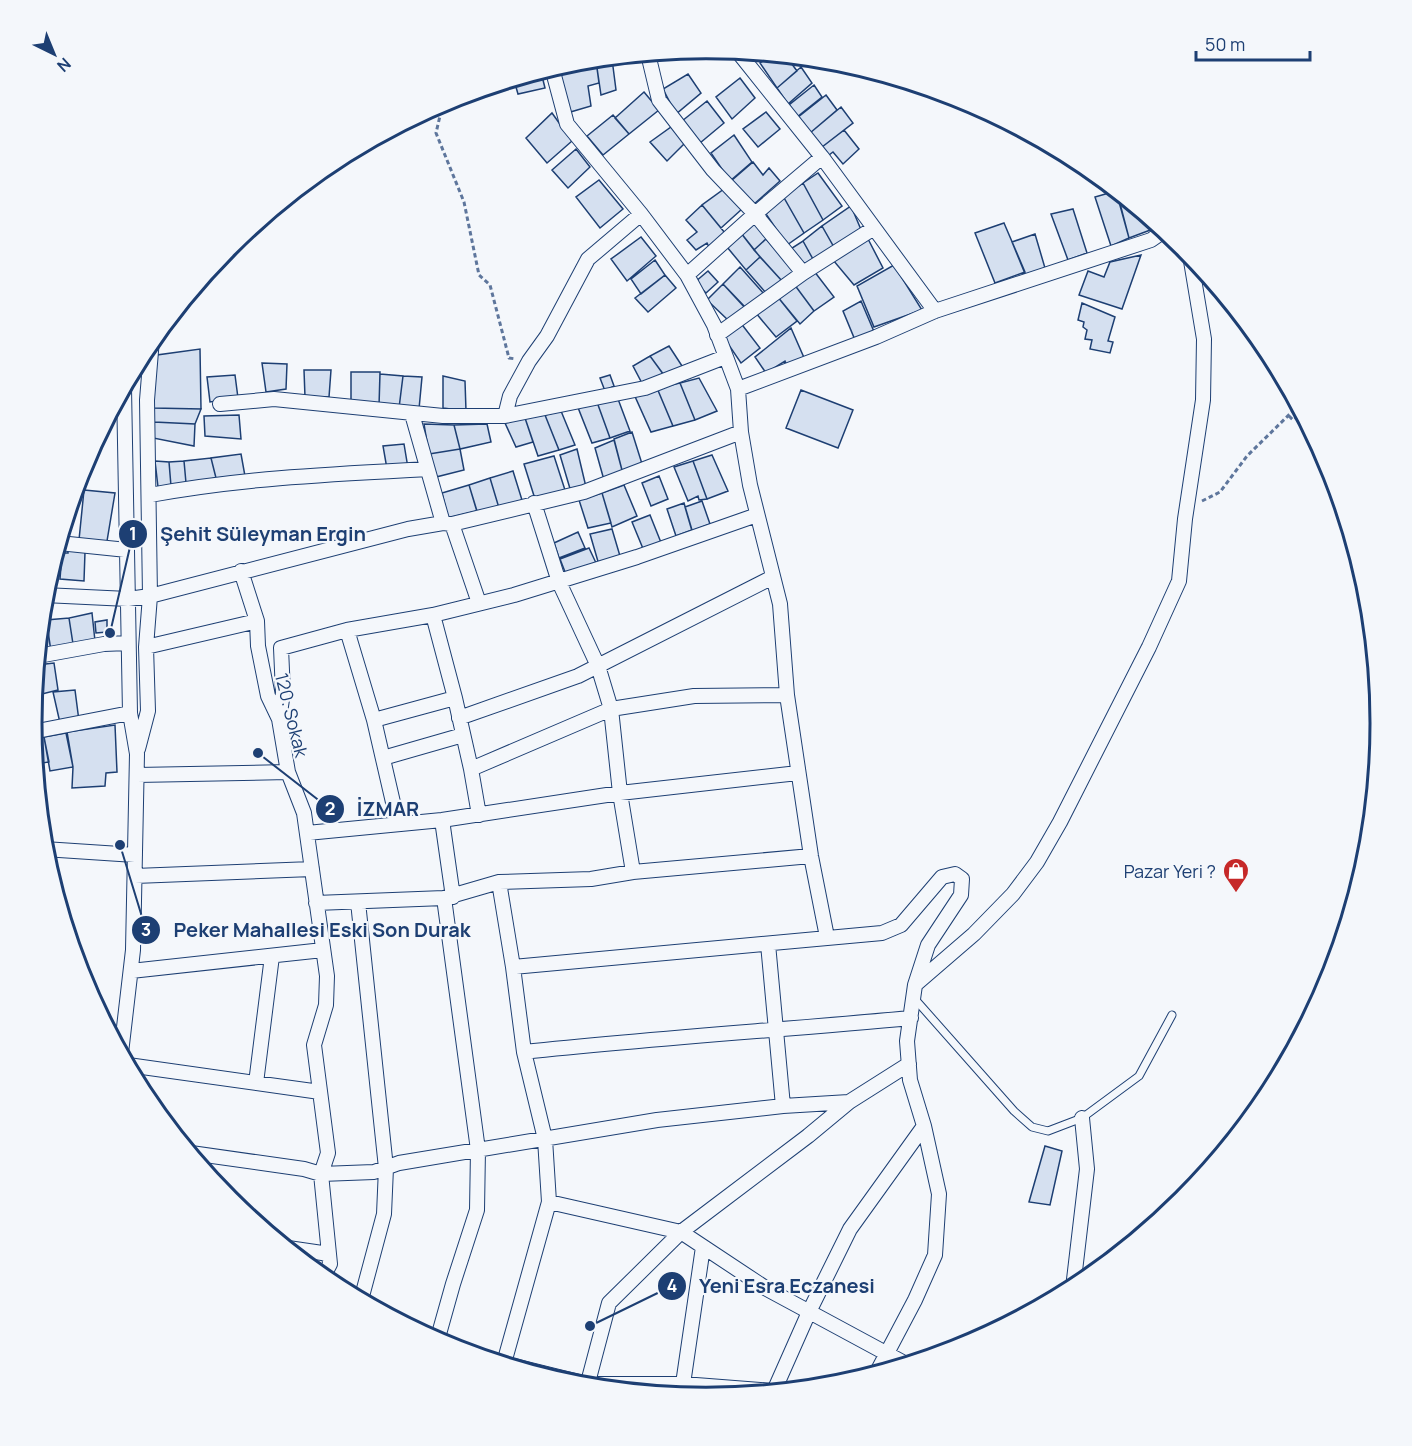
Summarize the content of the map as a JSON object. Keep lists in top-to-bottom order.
{
  "streets": {
    "street": ["120. Sokak"]
  },
  "places": {
    "other": [
      "Şehit Süleyman Ergin",
      "İZMAR",
      "Peker Mahallesi Eski Son Durak",
      "Yeni Esra Eczanesi"
    ],
    "shop": ["Pazar Yeri ?"]
  },
  "scale_bar": "50 m",
  "north": "bottom right"
}
